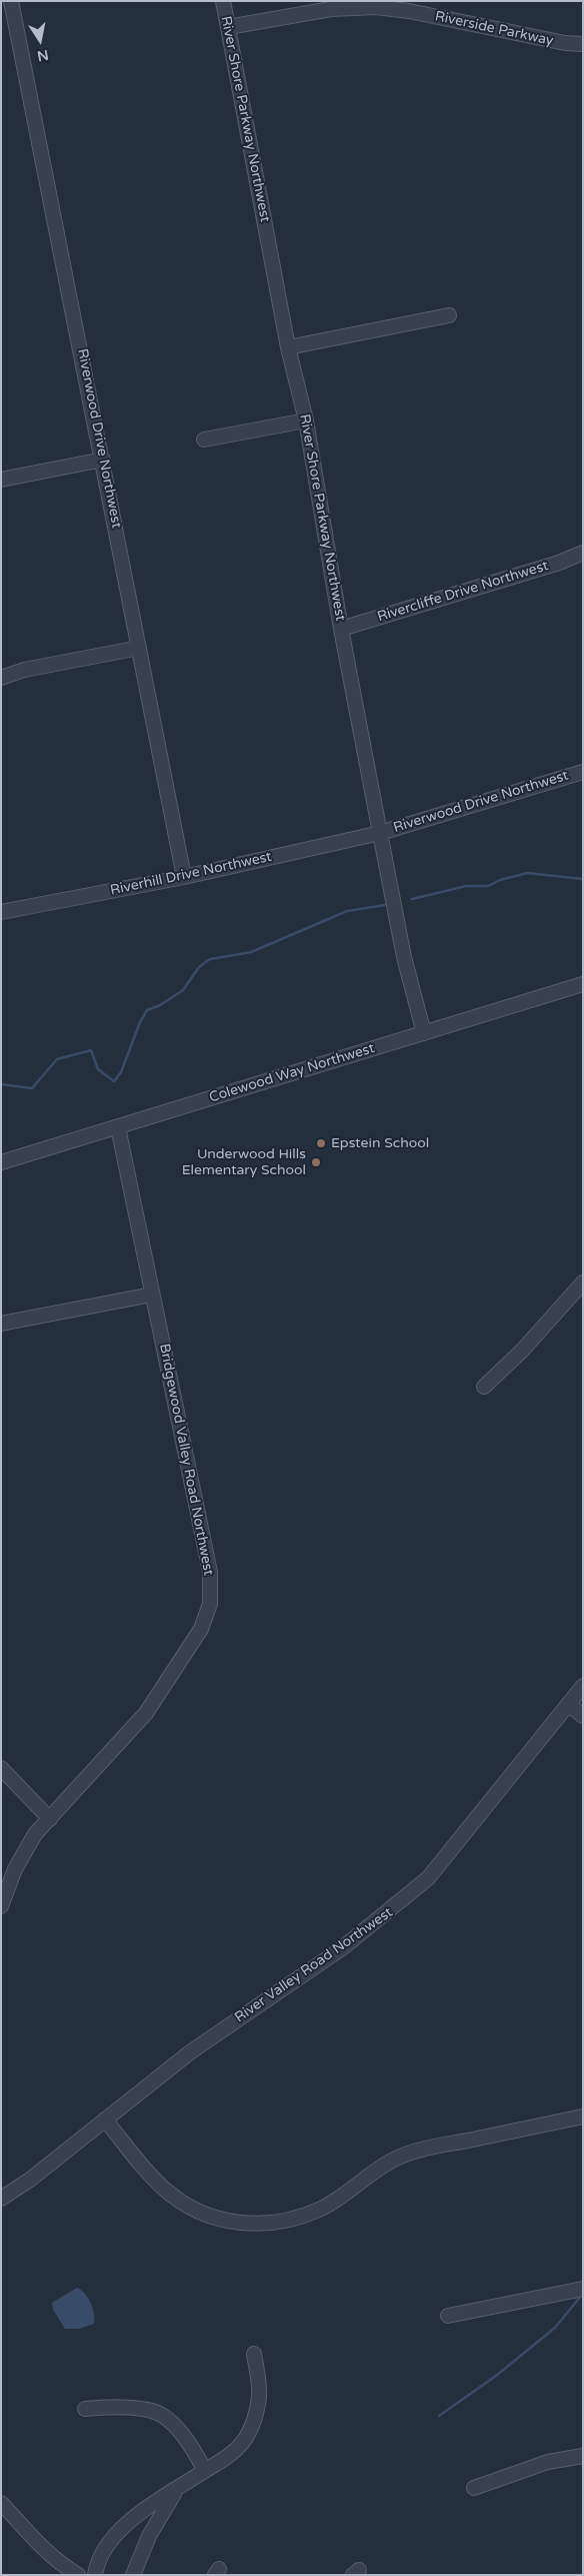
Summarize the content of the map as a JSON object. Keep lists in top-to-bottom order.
{
  "streets": {
    "street": [
      "Riverside Parkway",
      "River Shore Parkway Northwest",
      "Riverwood Drive Northwest",
      "Rivercliffe Drive Northwest",
      "Riverhill Drive Northwest",
      "Colewood Way Northwest",
      "Bridgewood Valley Road Northwest",
      "River Valley Road Northwest"
    ]
  },
  "crossings": [
    ["Riverside Parkway", "River Shore Parkway Northwest"],
    ["River Shore Parkway Northwest", "Riverwood Drive Northwest"],
    ["River Shore Parkway Northwest", "Rivercliffe Drive Northwest"],
    ["River Shore Parkway Northwest", "Riverhill Drive Northwest"],
    ["River Shore Parkway Northwest", "Colewood Way Northwest"],
    ["Riverwood Drive Northwest", "Riverhill Drive Northwest"],
    ["Colewood Way Northwest", "Bridgewood Valley Road Northwest"]
  ],
  "places": ["Epstein School", "Underwood Hills Elementary School"],
  "north": "bottom"
}
